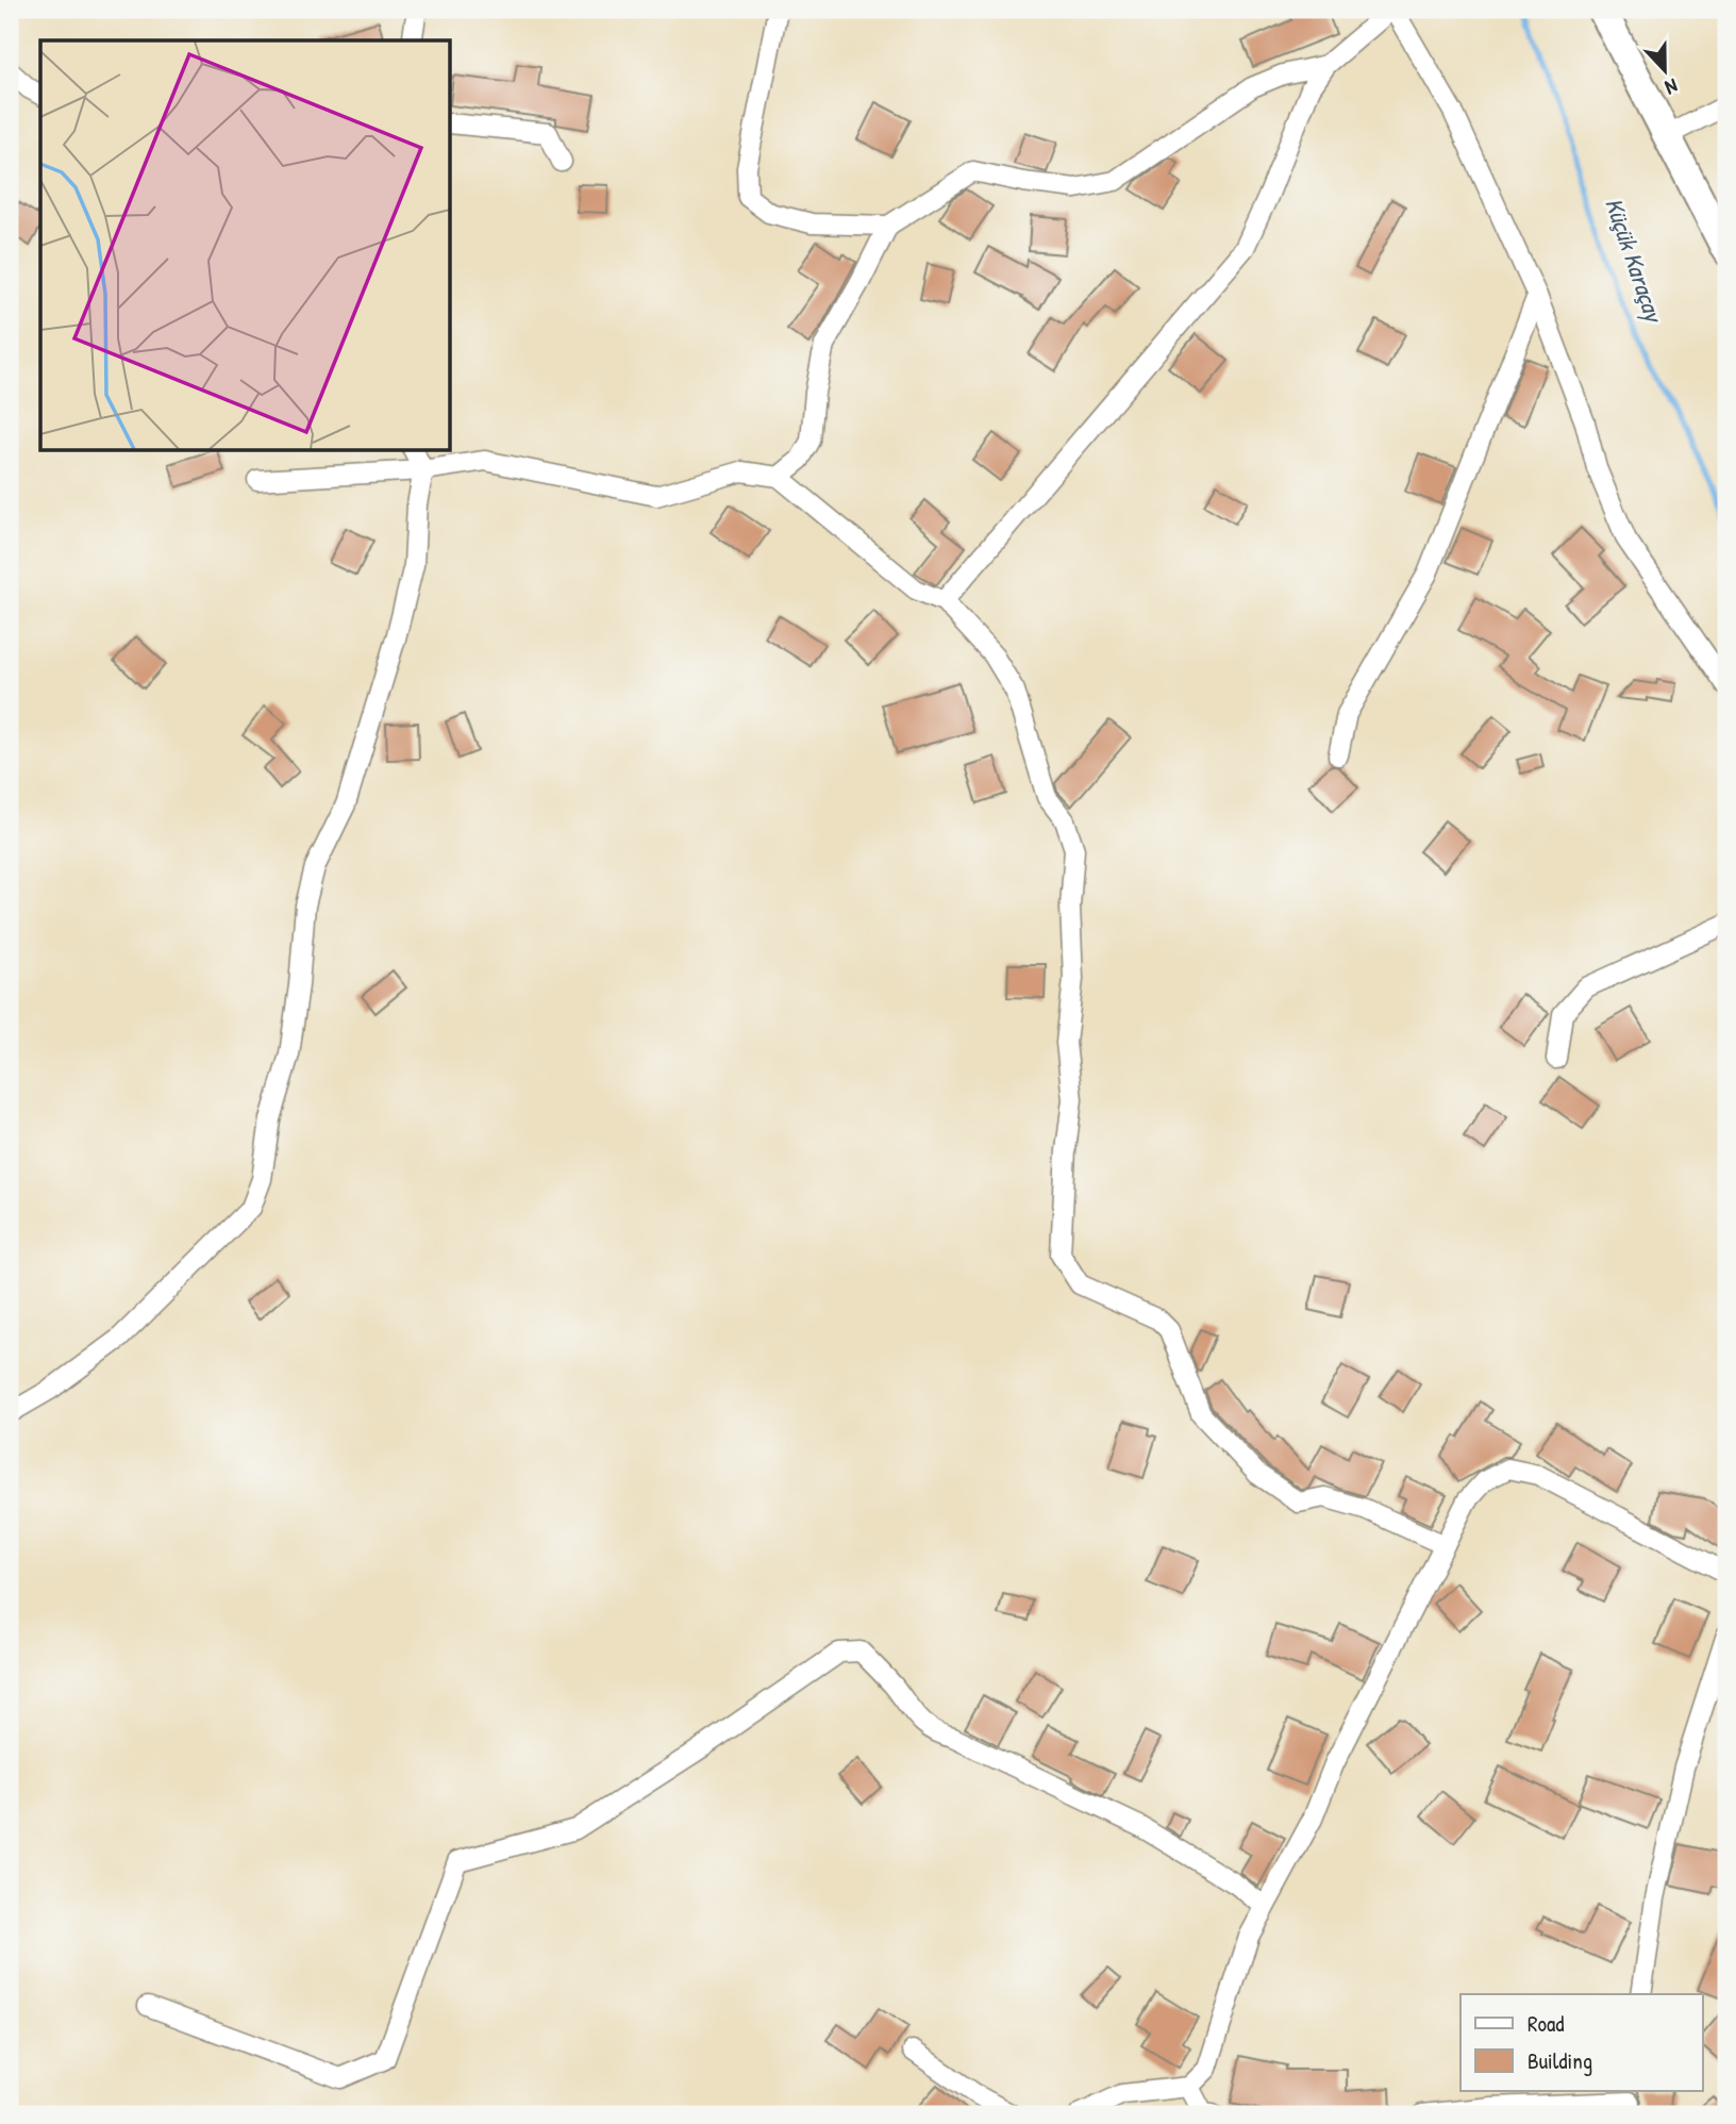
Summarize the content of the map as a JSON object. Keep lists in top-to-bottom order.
{
  "water": ["Küçük Karaçay"],
  "legend": ["Road", "Building"],
  "north": "bottom"
}
